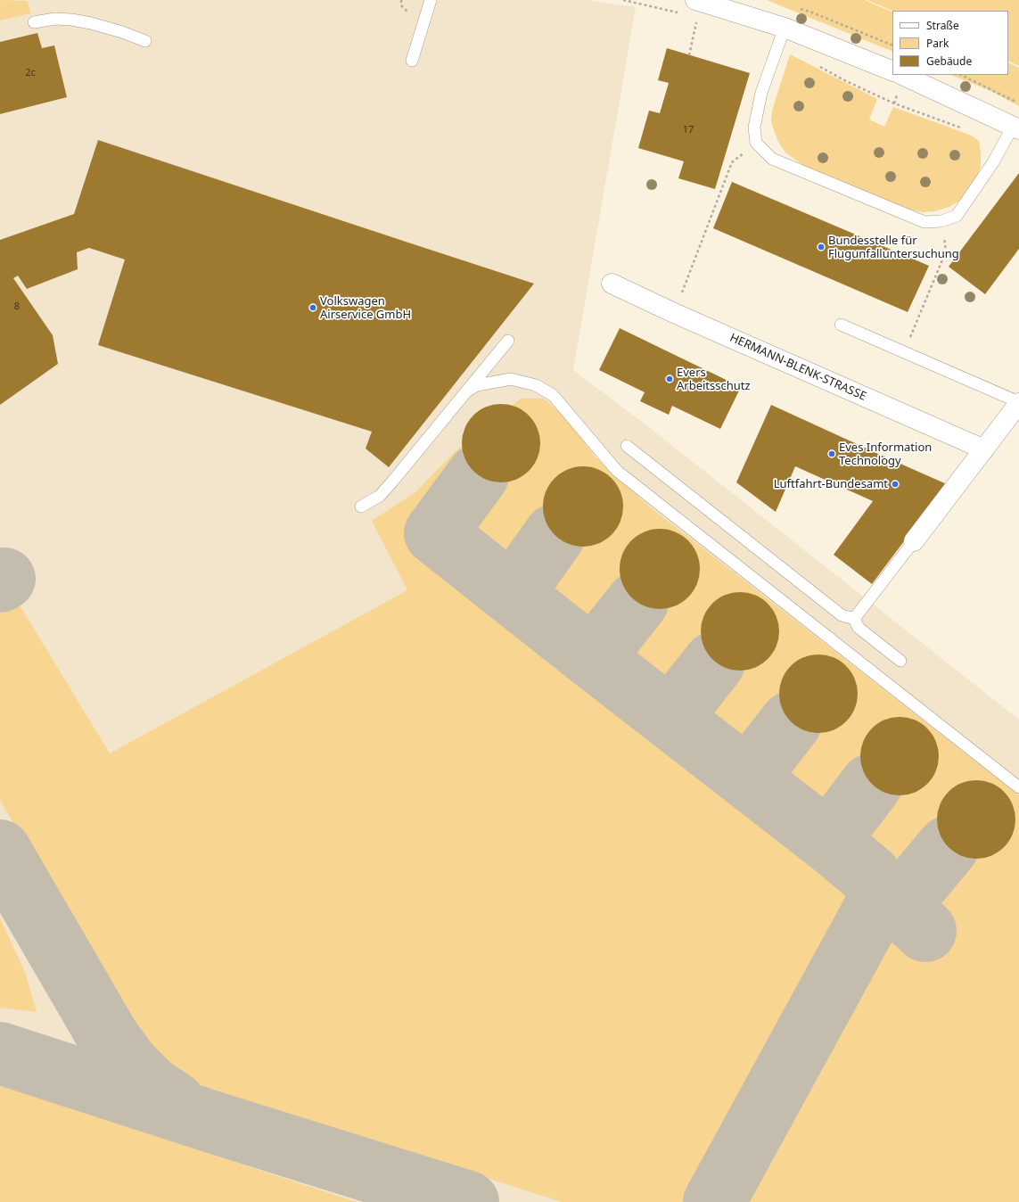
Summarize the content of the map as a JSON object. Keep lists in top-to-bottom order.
{
  "streets": {
    "street": ["HERMANN-BLENK-STRASSE"]
  },
  "places": [
    "Bundesstelle für Flugunfalluntersuchung",
    "Volkswagen Airservice GmbH",
    "Evers Arbeitsschutz",
    "Eves Information Technology",
    "Luftfahrt-Bundesamt"
  ],
  "house_numbers": ["2c", "17", "8"],
  "legend": ["Straße", "Park", "Gebäude"]
}
